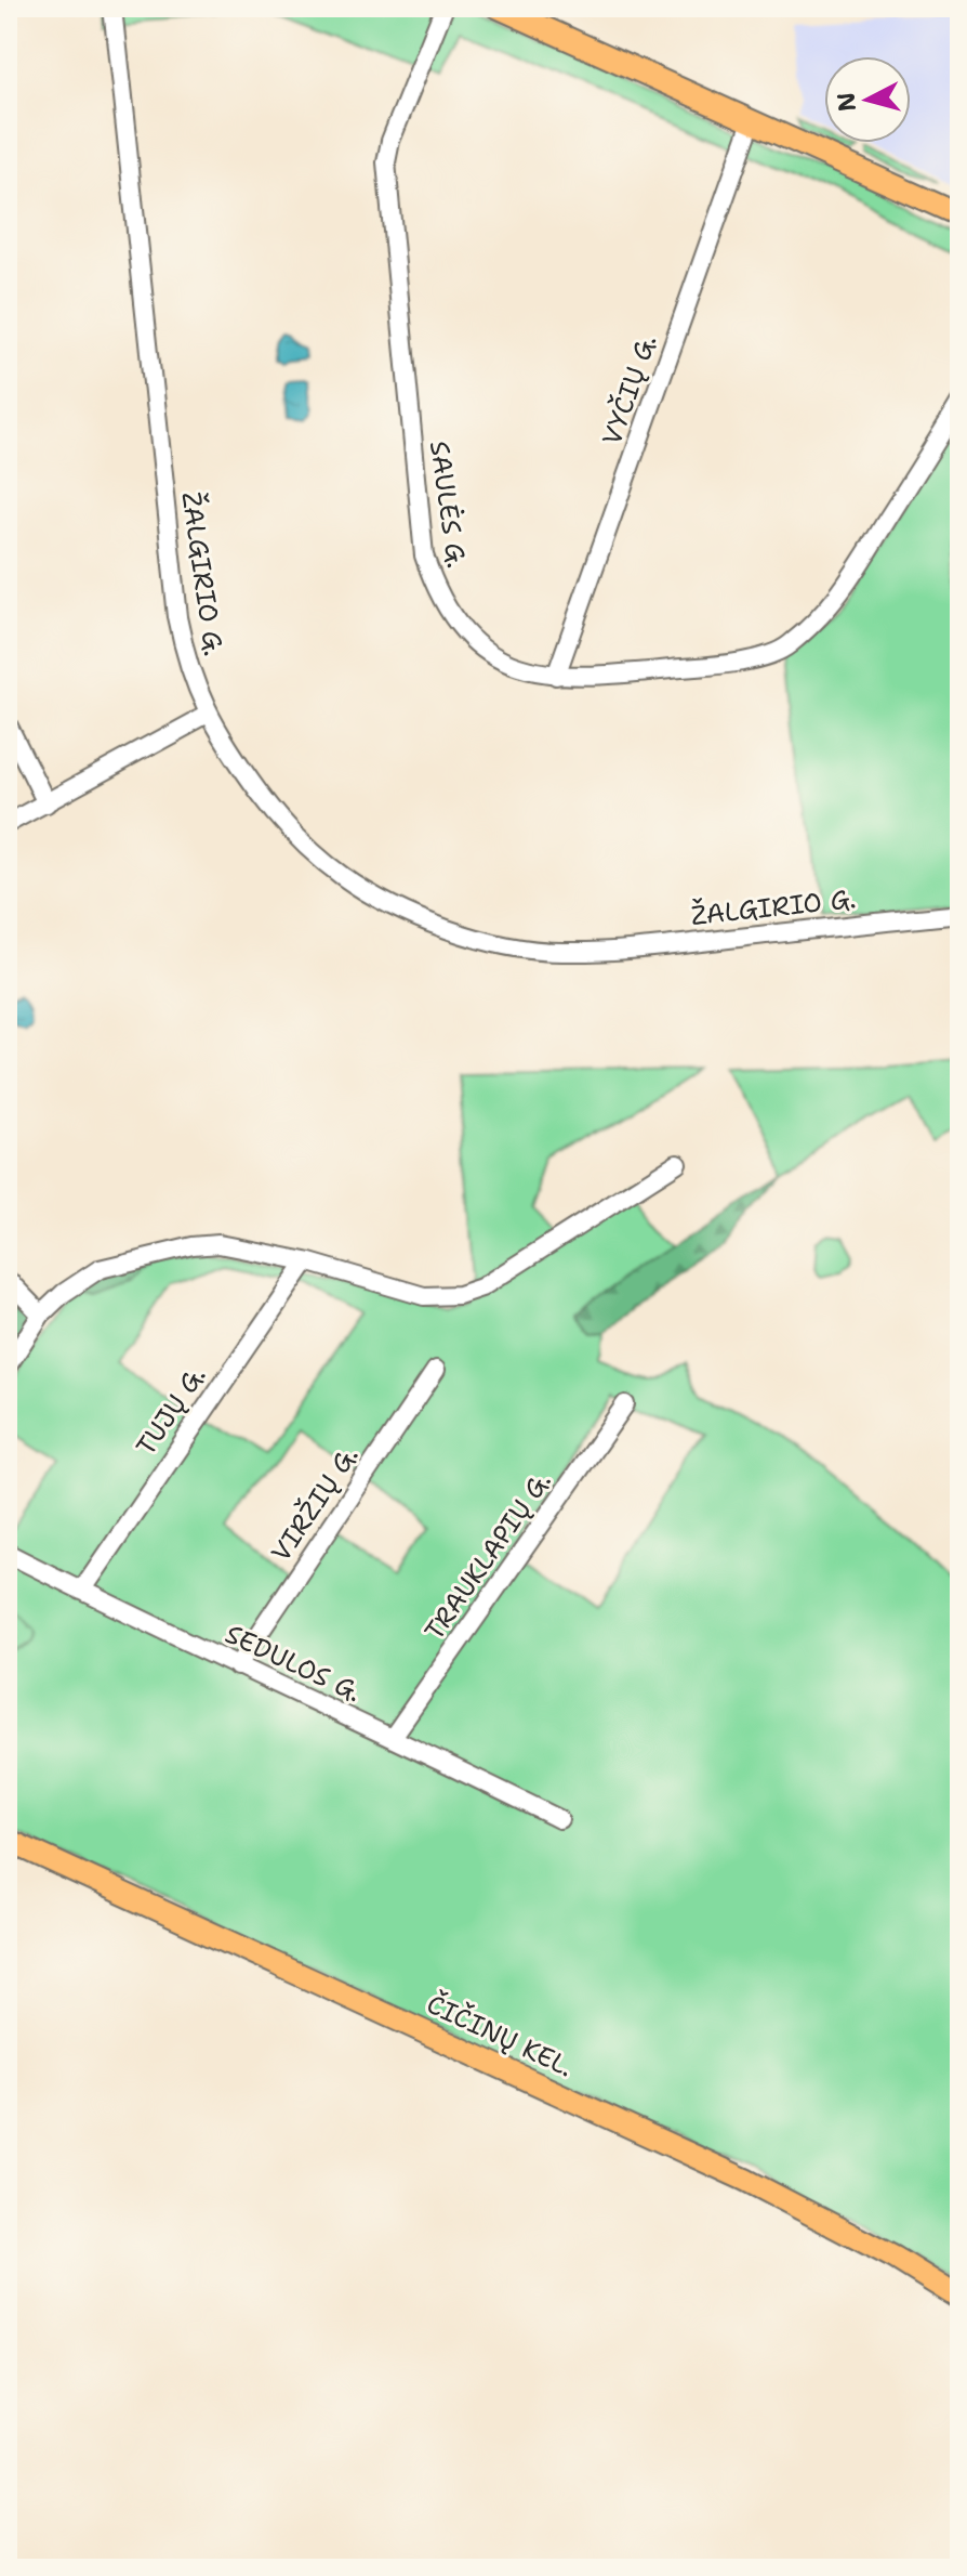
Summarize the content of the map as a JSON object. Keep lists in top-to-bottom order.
{
  "streets": {
    "main road": ["ČIČINŲ KEL."],
    "street": [
      "VYČIŲ G.",
      "SAULĖS G.",
      "ŽALGIRIO G.",
      "TUJŲ G.",
      "VIRŽIŲ G.",
      "TRAUKLAPIŲ G.",
      "SEDULOS G."
    ]
  },
  "crossings": [
    ["VYČIŲ G.", "SAULĖS G."],
    ["TUJŲ G.", "SEDULOS G."],
    ["VIRŽIŲ G.", "SEDULOS G."],
    ["TRAUKLAPIŲ G.", "SEDULOS G."]
  ],
  "north": "left"
}
